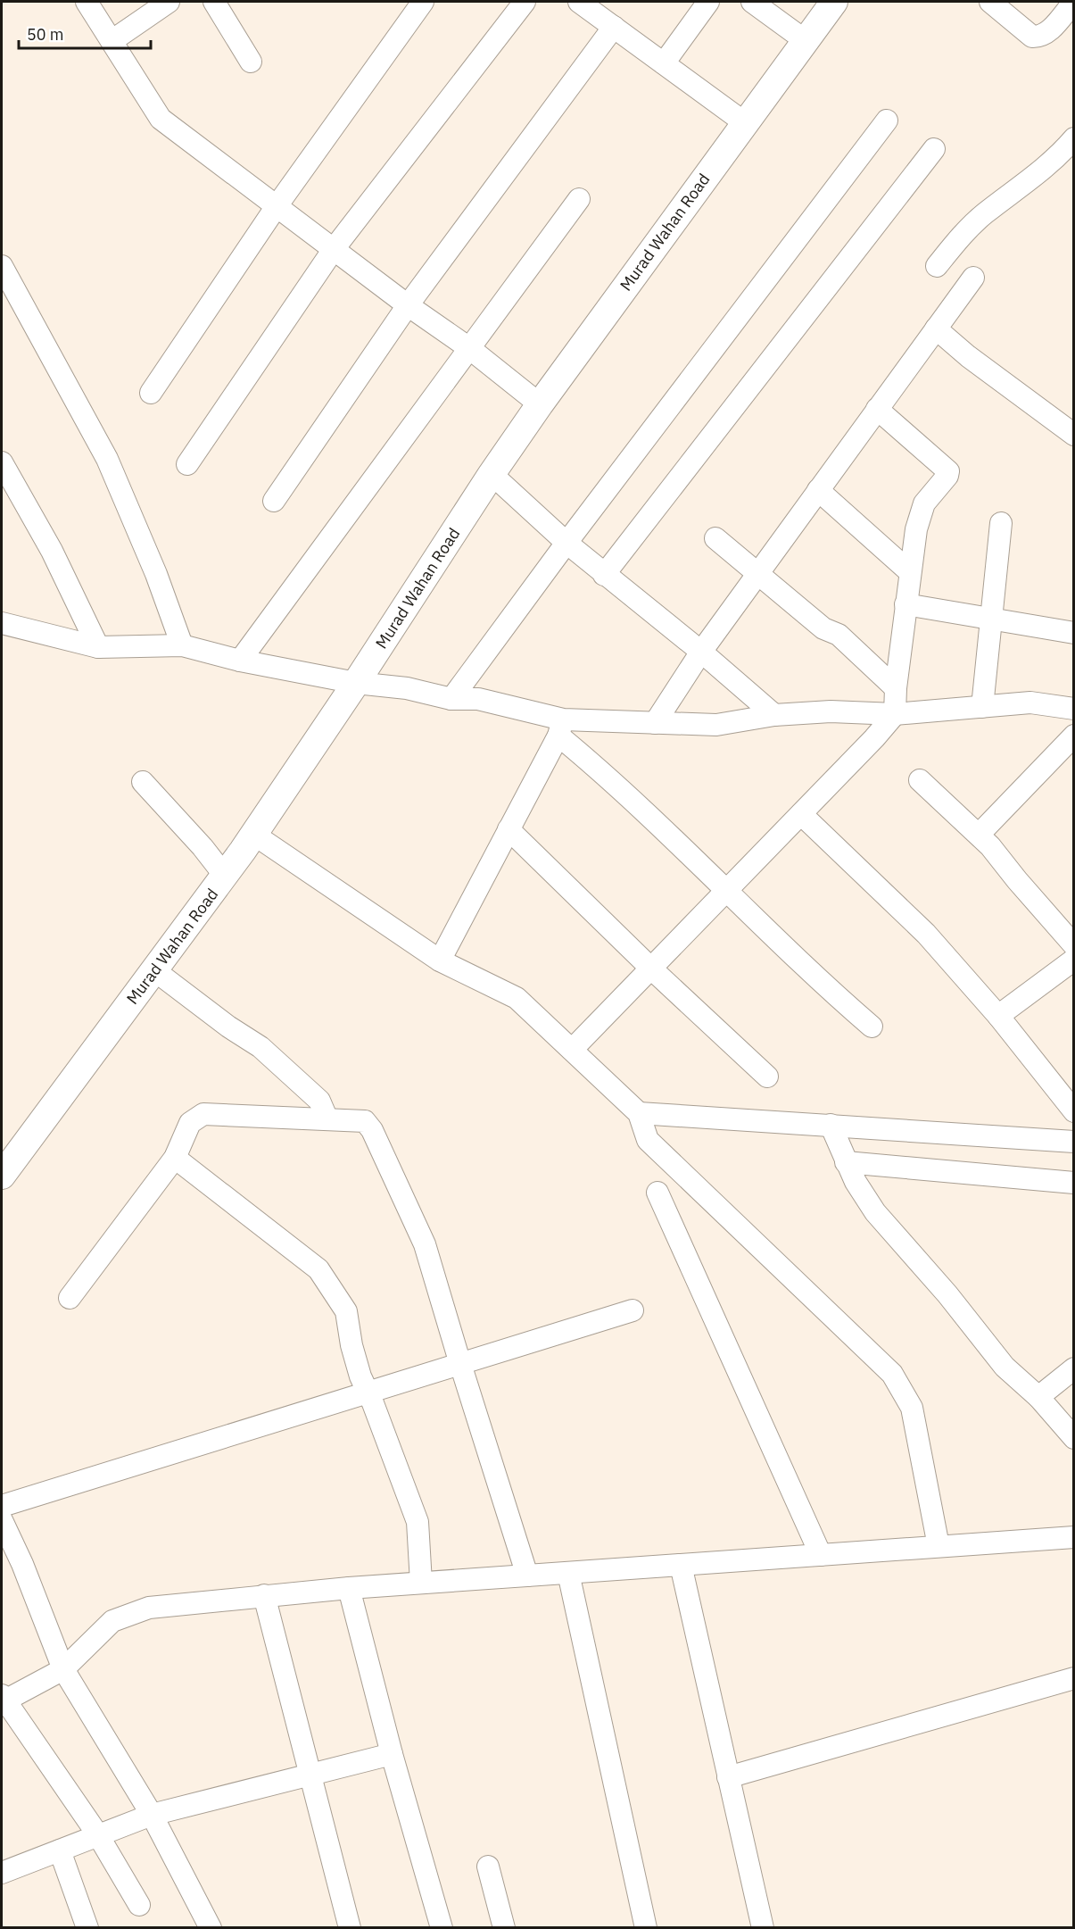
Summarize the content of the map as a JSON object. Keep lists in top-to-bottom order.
{
  "streets": {
    "street": ["Murad Wahan Road"]
  },
  "scale_bar": "50 m"
}
